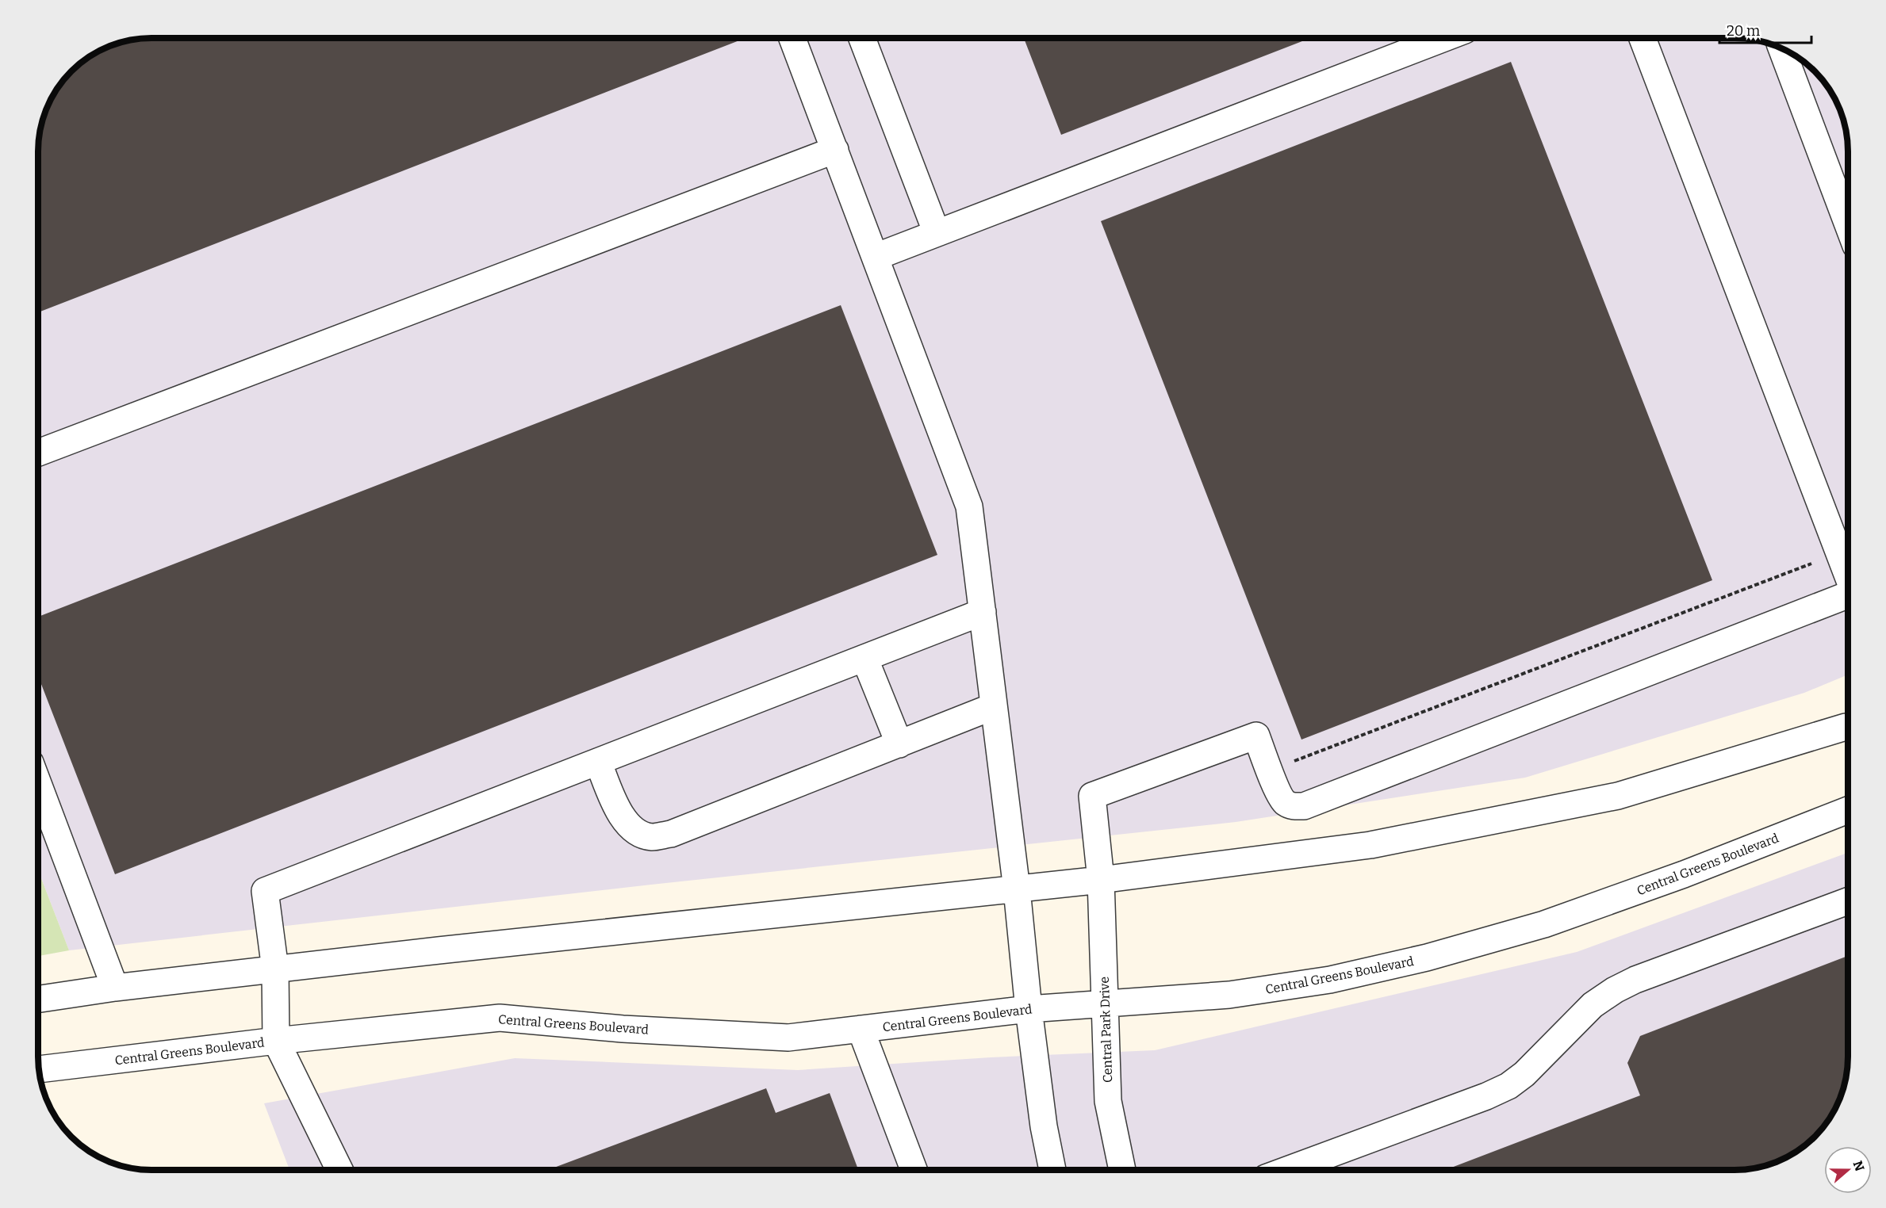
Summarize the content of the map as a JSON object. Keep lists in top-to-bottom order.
{
  "streets": {
    "street": ["Central Greens Boulevard", "Central Park Drive"]
  },
  "crossings": [
    ["Central Greens Boulevard", "Central Park Drive"]
  ],
  "scale_bar": "20 m",
  "north": "right"
}
